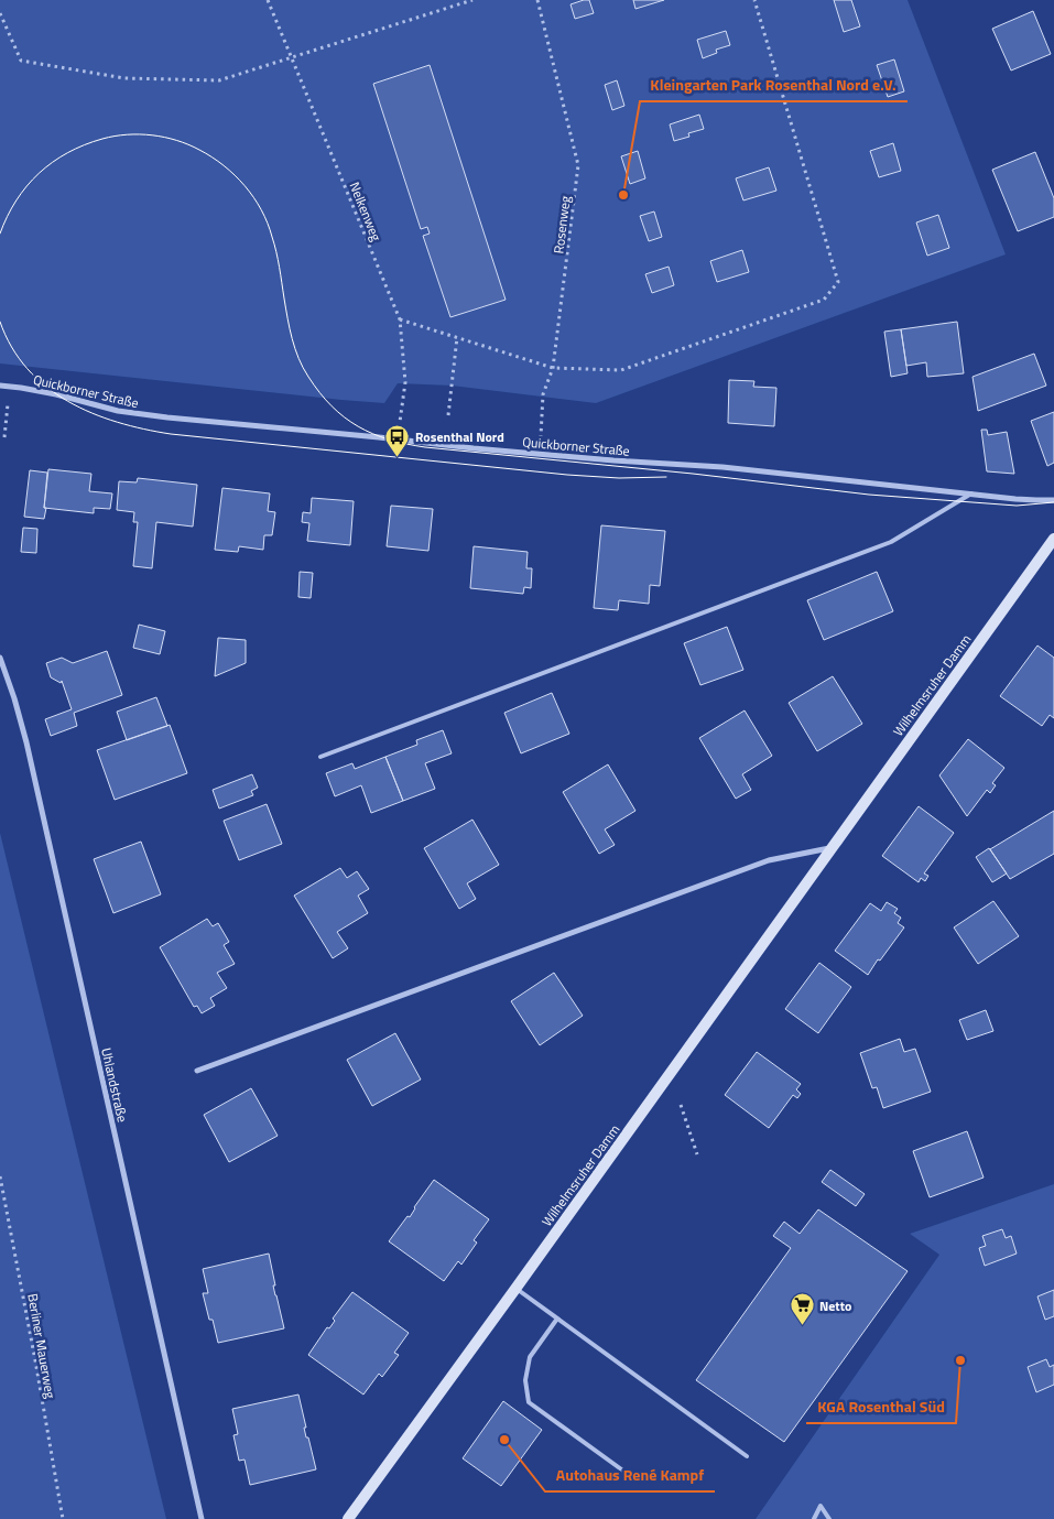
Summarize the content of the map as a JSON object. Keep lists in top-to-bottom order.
{
  "streets": {
    "main road": ["Wilhelmsruher Damm"],
    "street": ["Quickborner Straße", "Uhlandstraße"],
    "path": ["Nelkenweg", "Rosenweg", "Berliner Mauerweg"]
  },
  "crossings": [
    ["Nelkenweg", "Quickborner Straße"],
    ["Rosenweg", "Quickborner Straße"]
  ],
  "places": {
    "other": ["Kleingarten Park Rosenthal Nord e.V.", "KGA Rosenthal Süd", "Autohaus René Kampf"],
    "bus stop": ["Rosenthal Nord"],
    "supermarket": ["Netto"]
  }
}
